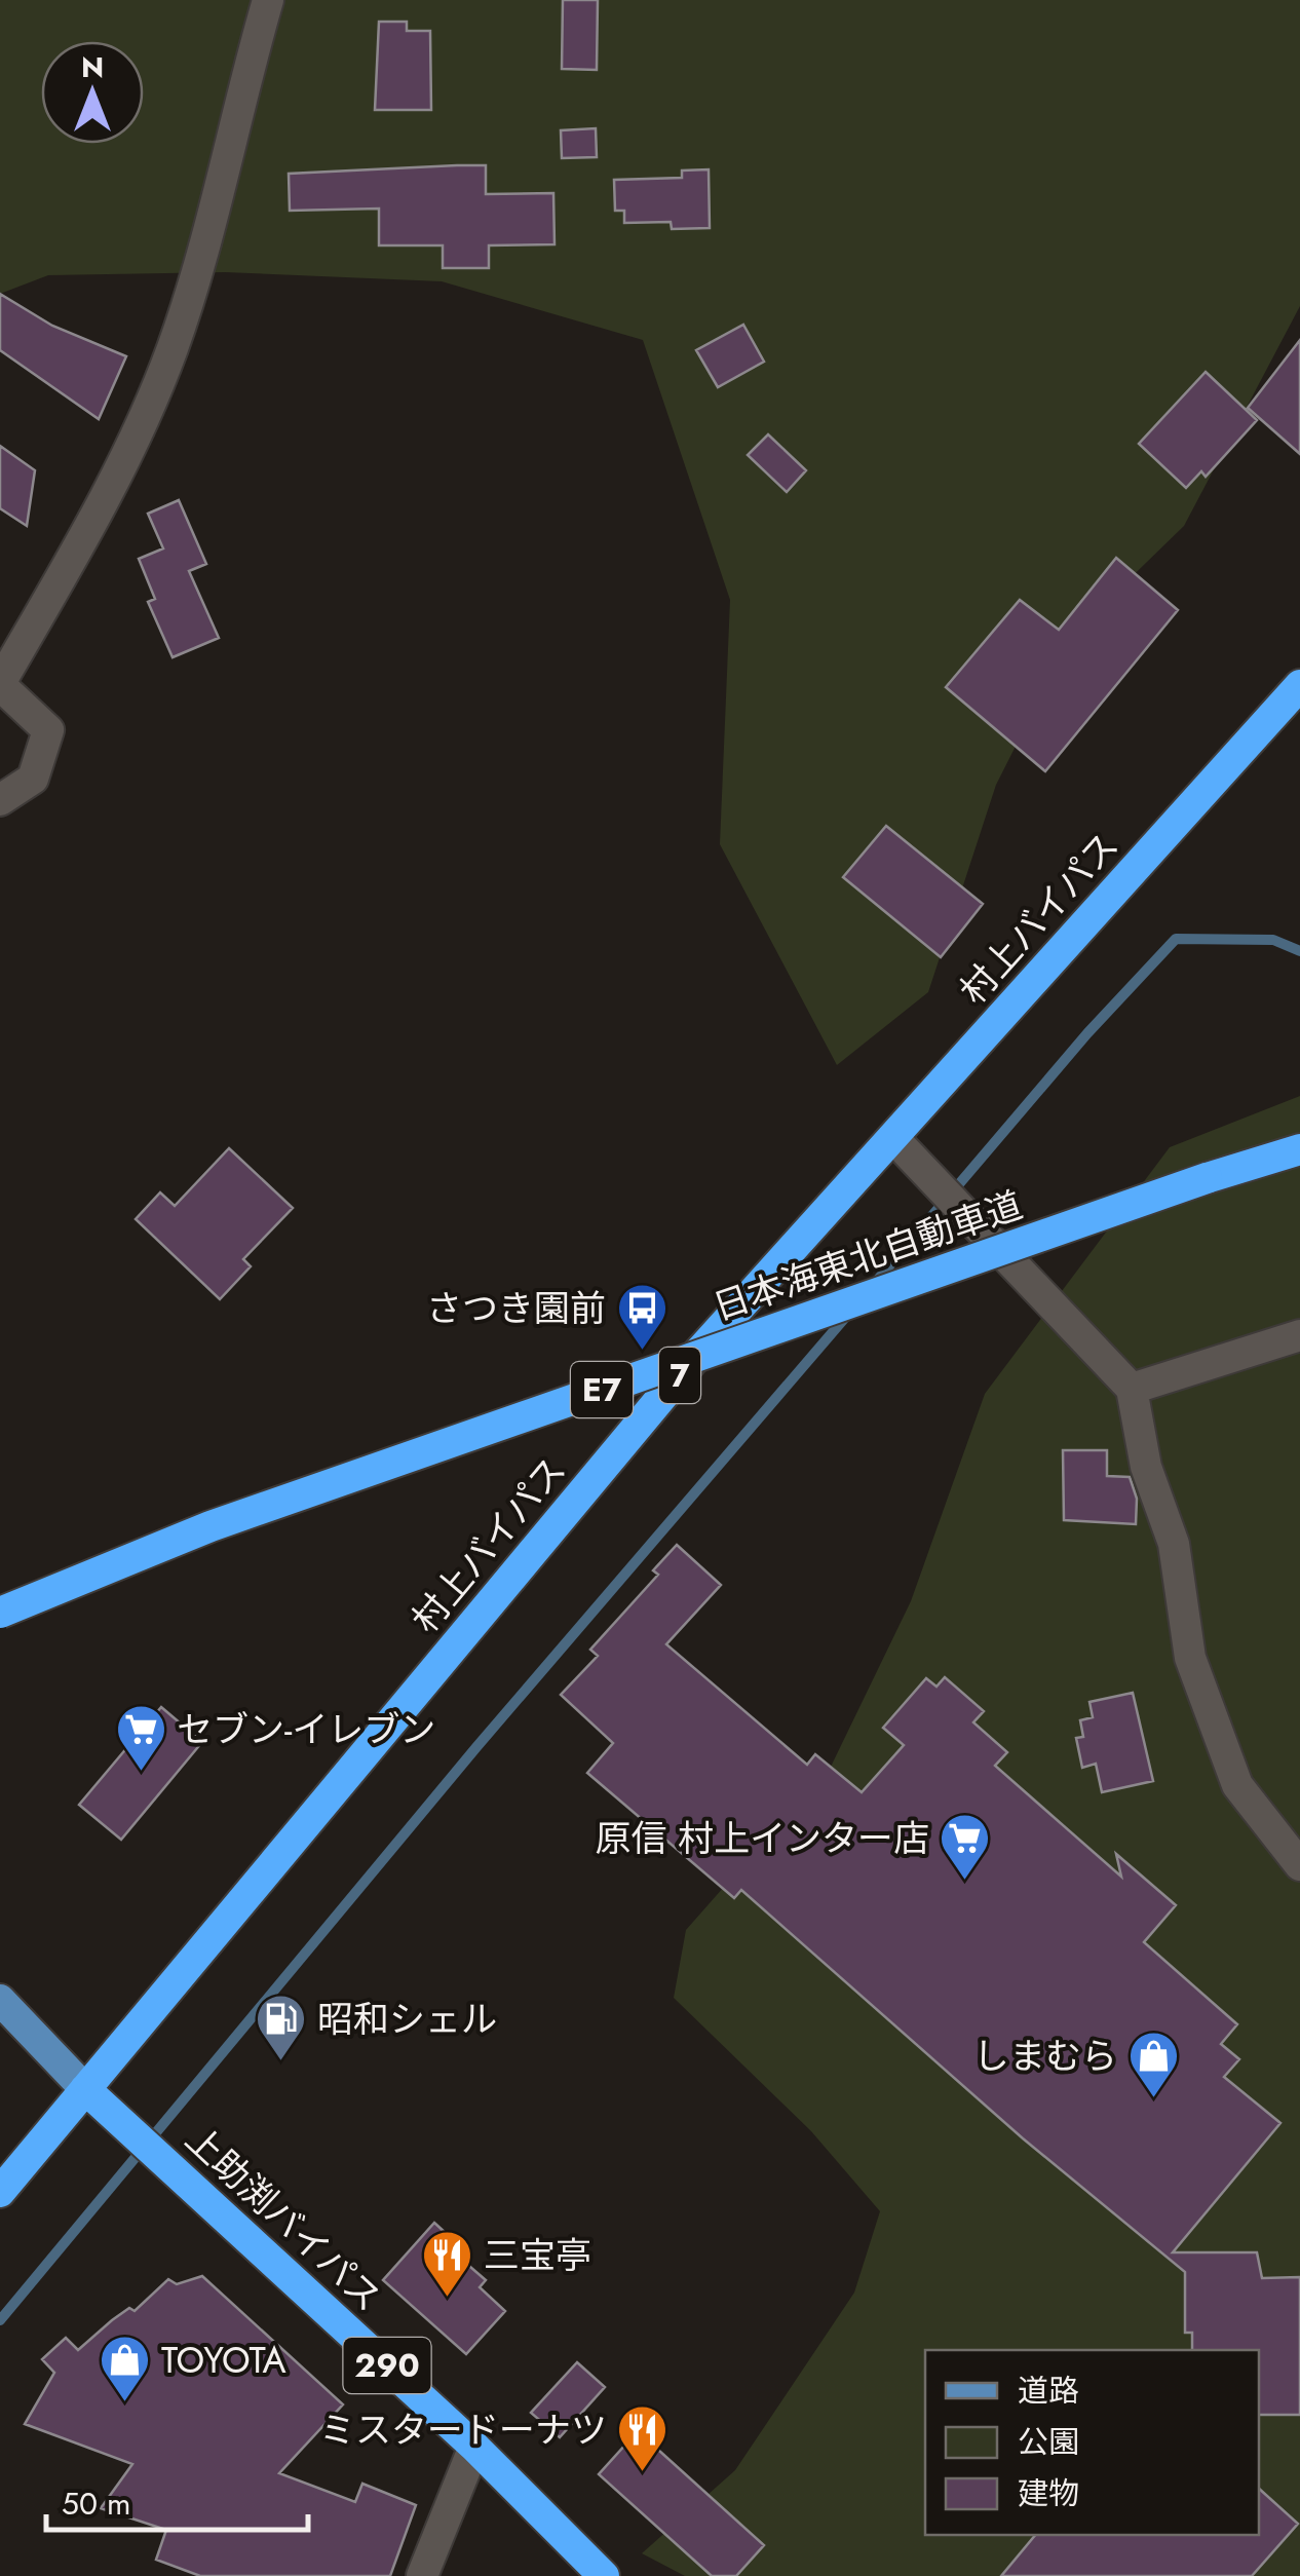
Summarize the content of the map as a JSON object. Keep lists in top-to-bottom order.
{
  "streets": {
    "highway": [
      "村上バイパス",
      "日本海東北自動車道",
      "7",
      "E7",
      "上助渕バイパス",
      "290"
    ]
  },
  "crossings": [
    ["村上バイパス", "上助渕バイパス"]
  ],
  "places": {
    "bus stop": ["さつき園前"],
    "supermarket": ["セブン-イレブン", "原信 村上インター店"],
    "fuel station": ["昭和シェル"],
    "shop": ["しまむら", "TOYOTA"],
    "restaurant": ["三宝亭", "ミスタードーナツ"]
  },
  "legend": ["道路", "公園", "建物"],
  "scale_bar": "50 m",
  "north": "top"
}
